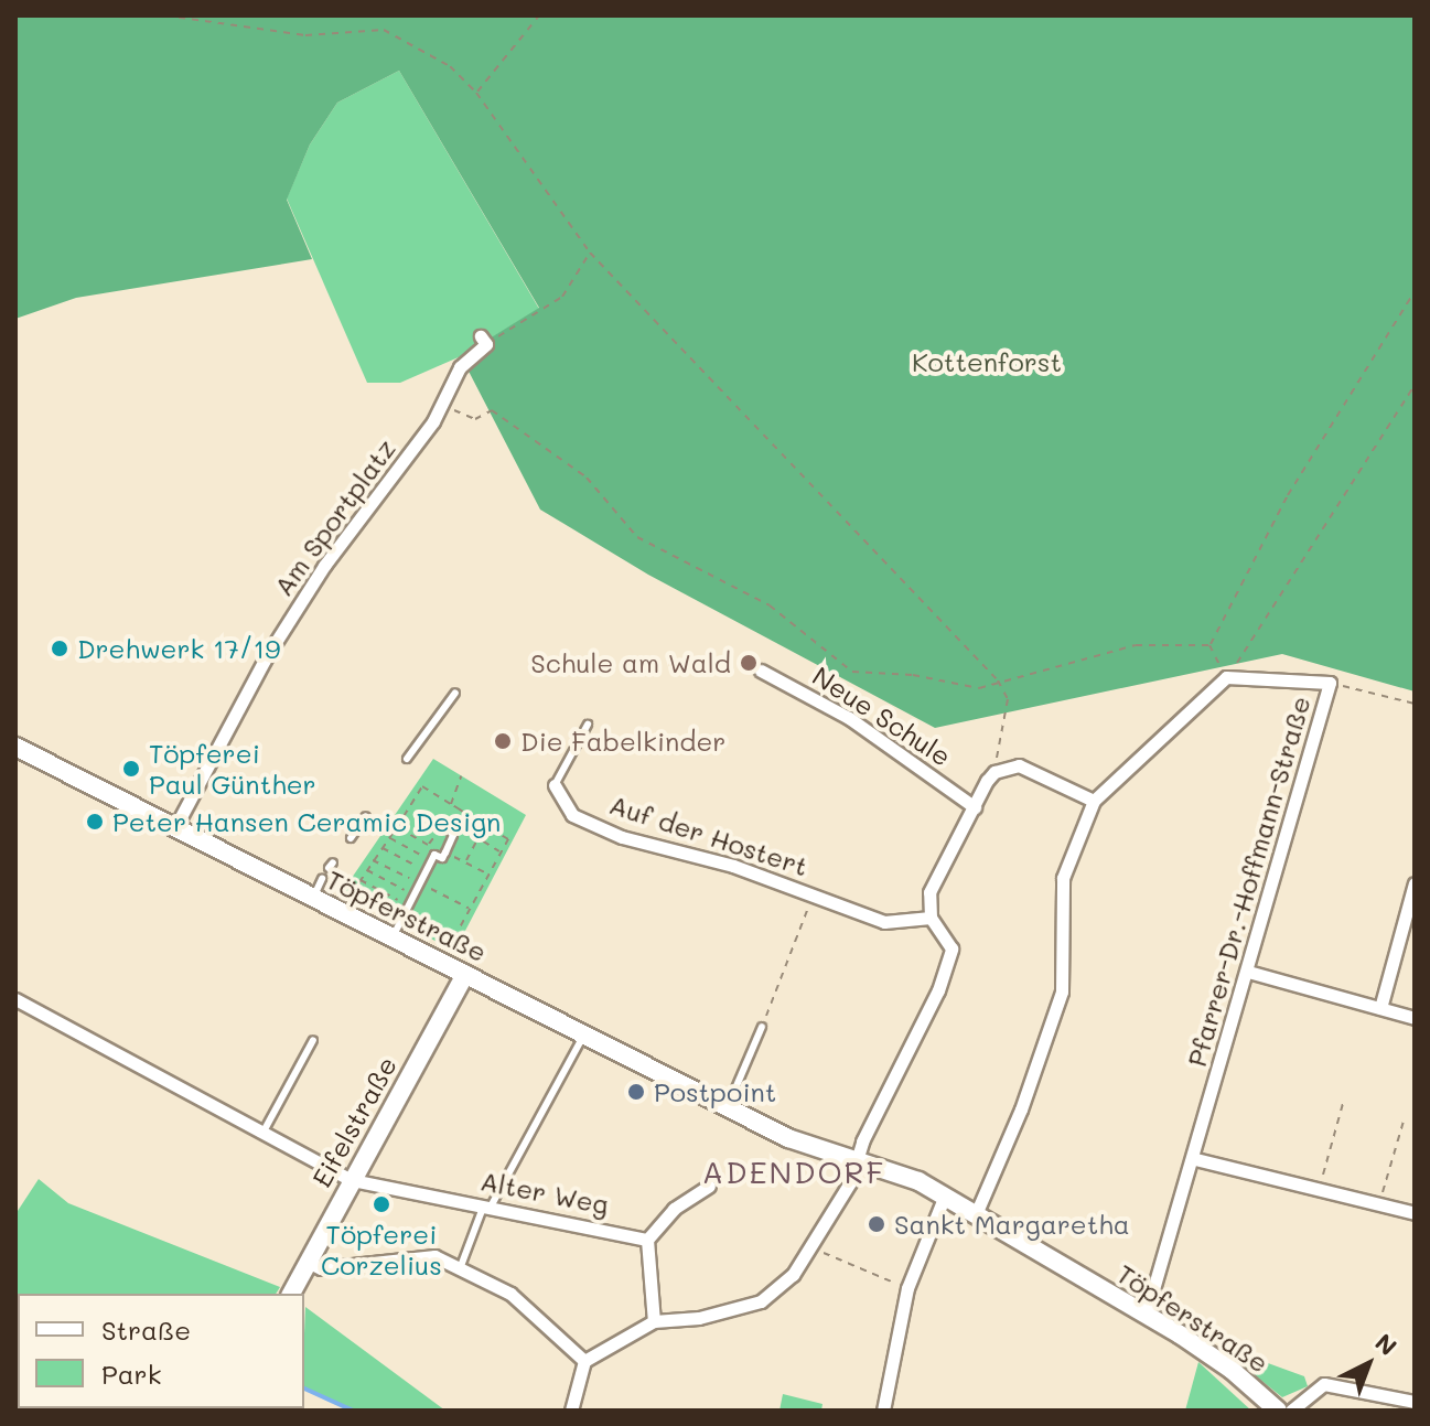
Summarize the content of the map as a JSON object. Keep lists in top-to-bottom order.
{
  "streets": {
    "main road": ["Töpferstraße", "Eifelstraße"],
    "street": [
      "Am Sportplatz",
      "Neue Schule",
      "Auf der Hostert",
      "Pfarrer-Dr.-Hoffmann-Straße",
      "Alter Weg"
    ]
  },
  "crossings": [
    ["Am Sportplatz", "Töpferstraße"],
    ["Pfarrer-Dr.-Hoffmann-Straße", "Töpferstraße"],
    ["Töpferstraße", "Eifelstraße"],
    ["Eifelstraße", "Alter Weg"]
  ],
  "districts": ["ADENDORF"],
  "parks": ["Kottenforst"],
  "places": [
    "Drehwerk 17/19",
    "Schule am Wald",
    "Die Fabelkinder",
    "Töpferei Paul Günther",
    "Peter Hansen Ceramic Design",
    "Postpoint",
    "Töpferei Corzelius",
    "Sankt Margaretha"
  ],
  "legend": ["Straße", "Park"],
  "north": "top right"
}
